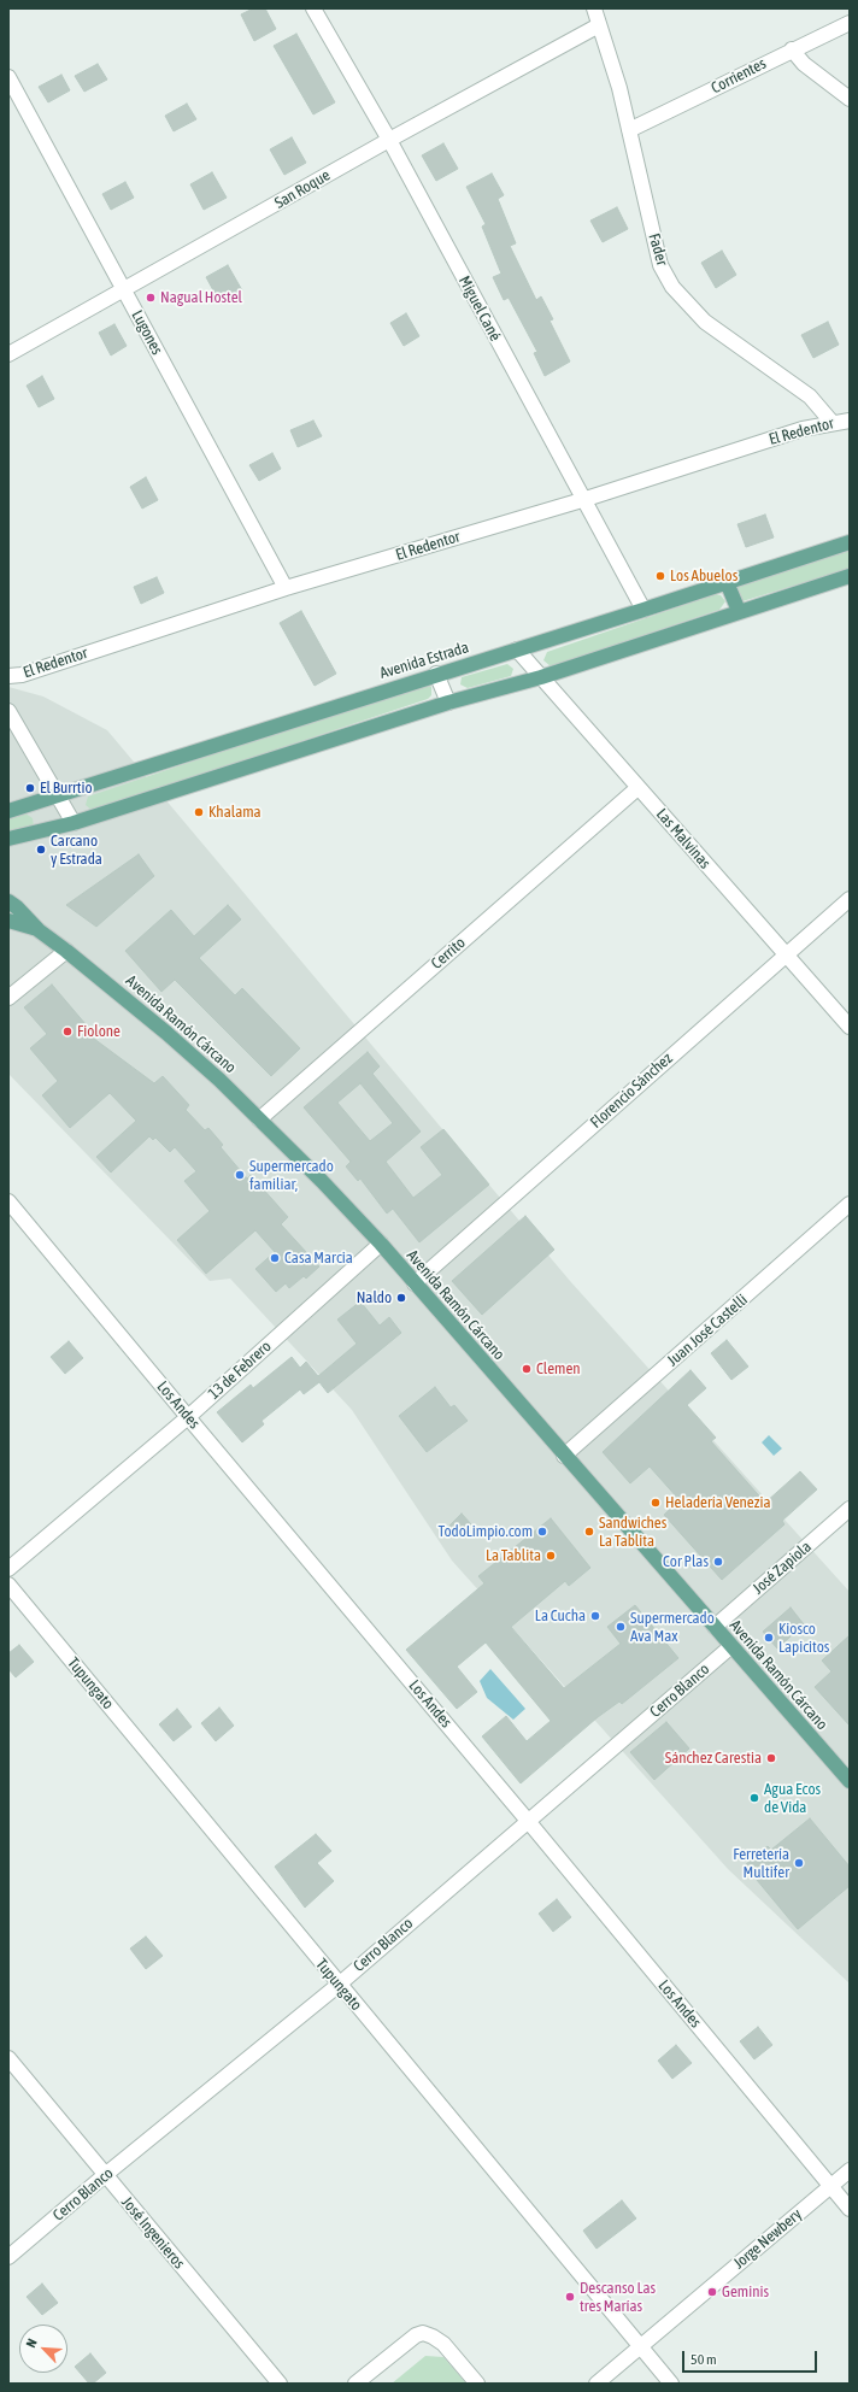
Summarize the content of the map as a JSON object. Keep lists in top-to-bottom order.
{
  "streets": {
    "main road": ["Avenida Estrada", "Avenida Ramón Cárcano"],
    "street": [
      "Corrientes",
      "San Roque",
      "Fader",
      "Miguel Cané",
      "Lugones",
      "El Redentor",
      "Las Malvinas",
      "Cerrito",
      "Florencio Sánchez",
      "Juan José Castelli",
      "13 de Febrero",
      "Los Andes",
      "José Zapiola",
      "Tupungato",
      "Cerro Blanco",
      "José Ingenieros",
      "Jorge Newbery"
    ]
  },
  "crossings": [
    ["Corrientes", "Fader"],
    ["San Roque", "Fader"],
    ["San Roque", "Miguel Cané"],
    ["San Roque", "Lugones"],
    ["Fader", "El Redentor"],
    ["Miguel Cané", "El Redentor"],
    ["Miguel Cané", "Avenida Estrada"],
    ["Lugones", "El Redentor"],
    ["Avenida Estrada", "Las Malvinas"],
    ["Las Malvinas", "Cerrito"],
    ["Las Malvinas", "Florencio Sánchez"],
    ["Cerrito", "Avenida Ramón Cárcano"],
    ["Avenida Ramón Cárcano", "Florencio Sánchez"],
    ["Avenida Ramón Cárcano", "Juan José Castelli"],
    ["Avenida Ramón Cárcano", "13 de Febrero"],
    ["Avenida Ramón Cárcano", "José Zapiola"],
    ["Avenida Ramón Cárcano", "Cerro Blanco"],
    ["13 de Febrero", "Los Andes"],
    ["Los Andes", "Cerro Blanco"],
    ["Los Andes", "Jorge Newbery"],
    ["Tupungato", "Cerro Blanco"],
    ["Tupungato", "Jorge Newbery"],
    ["Cerro Blanco", "José Ingenieros"]
  ],
  "places": [
    "Nagual Hostel",
    "Los Abuelos",
    "El Burrtio",
    "Khalama",
    "Carcano y Estrada",
    "Fiolone",
    "Supermercado familiar,",
    "Casa Marcia",
    "Naldo",
    "Clemen",
    "Heladería Venezia",
    "TodoLimpio.com",
    "Sandwiches La Tablita",
    "La Tablita",
    "Cor Plas",
    "La Cucha",
    "Supermercado Ava Max",
    "Kiosco Lapicitos",
    "Sánchez Carestia",
    "Agua Ecos de Vida",
    "Ferretería Multifer",
    "Geminis",
    "Descanso Las tres Marías"
  ],
  "scale_bar": "50 m",
  "north": "top left"
}
